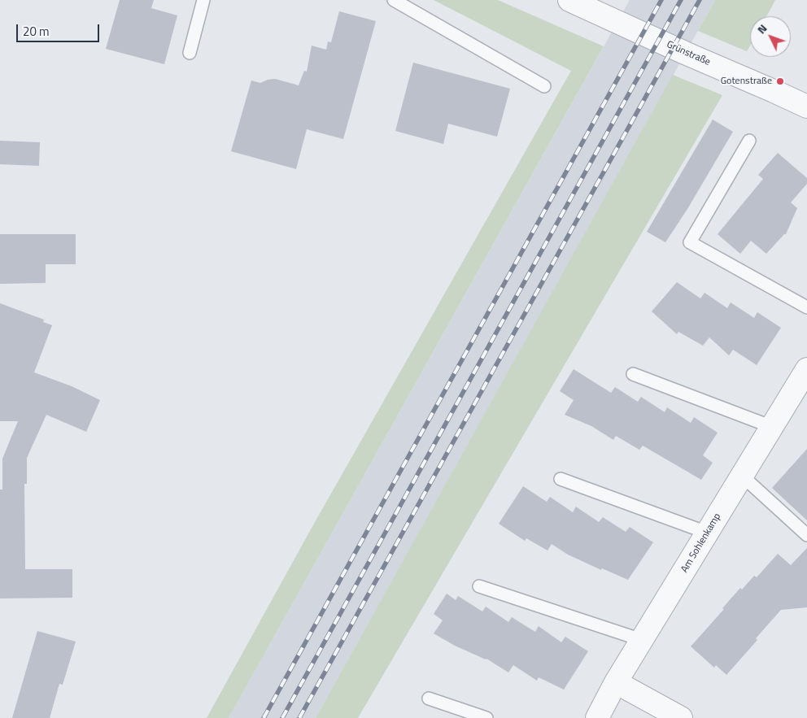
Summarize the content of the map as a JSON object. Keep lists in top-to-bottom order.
{
  "streets": {
    "street": ["Grünstraße", "Am Sohlenkamp"]
  },
  "places": ["Gotenstraße"],
  "scale_bar": "20 m",
  "north": "top left"
}
